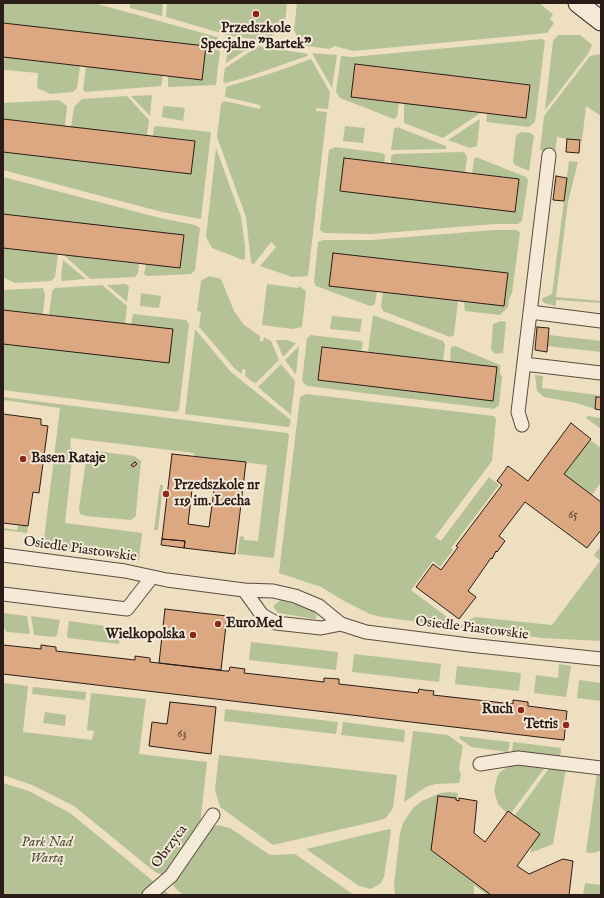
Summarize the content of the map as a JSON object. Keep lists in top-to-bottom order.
{
  "streets": {
    "street": ["Osiedle Piastowskie", "Obrzyca"]
  },
  "parks": ["Park Nad Wartą"],
  "places": [
    "Przedszkole Specjalne \"Bartek\"",
    "Basen Rataje",
    "Przedszkole nr 119 im. Lecha",
    "EuroMed",
    "Wielkopolska",
    "Ruch",
    "Tetris"
  ],
  "house_numbers": ["65", "63"]
}
